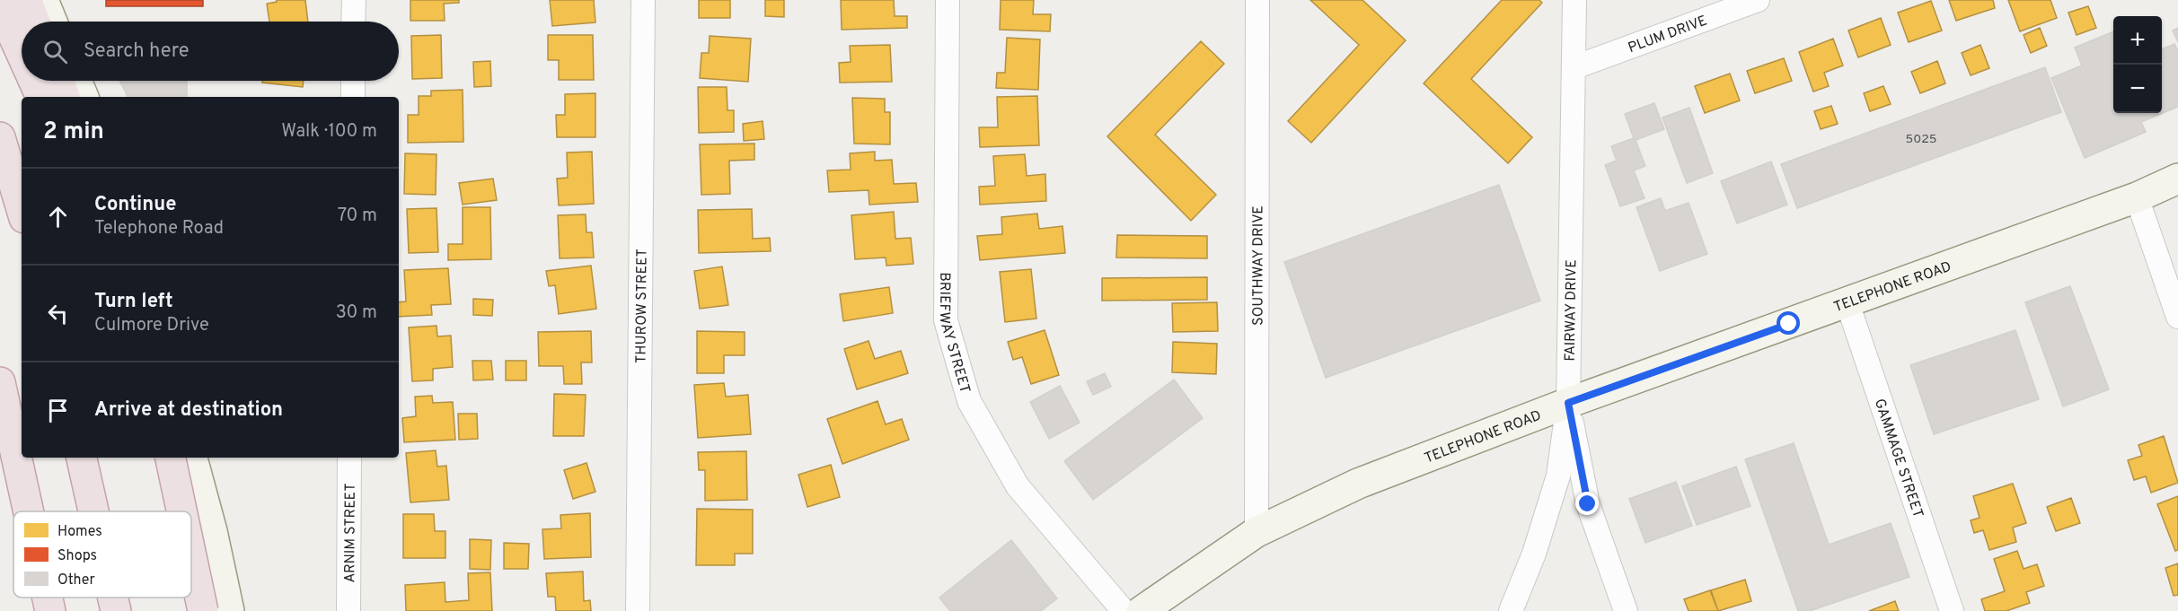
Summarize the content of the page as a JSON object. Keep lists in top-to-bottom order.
{
  "streets": {
    "main road": ["TELEPHONE ROAD"],
    "street": [
      "PLUM DRIVE",
      "SOUTHWAY DRIVE",
      "THUROW STREET",
      "FAIRWAY DRIVE",
      "BRIEFWAY STREET",
      "GAMMAGE STREET",
      "ARNIM STREET"
    ]
  },
  "crossings": [
    ["PLUM DRIVE", "FAIRWAY DRIVE"],
    ["SOUTHWAY DRIVE", "TELEPHONE ROAD"],
    ["TELEPHONE ROAD", "FAIRWAY DRIVE"],
    ["TELEPHONE ROAD", "GAMMAGE STREET"]
  ],
  "house_numbers": ["5025"],
  "legend": ["Homes", "Shops", "Other"],
  "page": {
    "map_buttons": ["+", "−"],
    "search": "Search here",
    "heading": ["2 min", "Walk · 100 m"],
    "list": [
      ["Continue", "Telephone Road", "70 m"],
      ["Turn left", "Culmore Drive", "30 m"],
      "Arrive at destination"
    ]
  }
}
